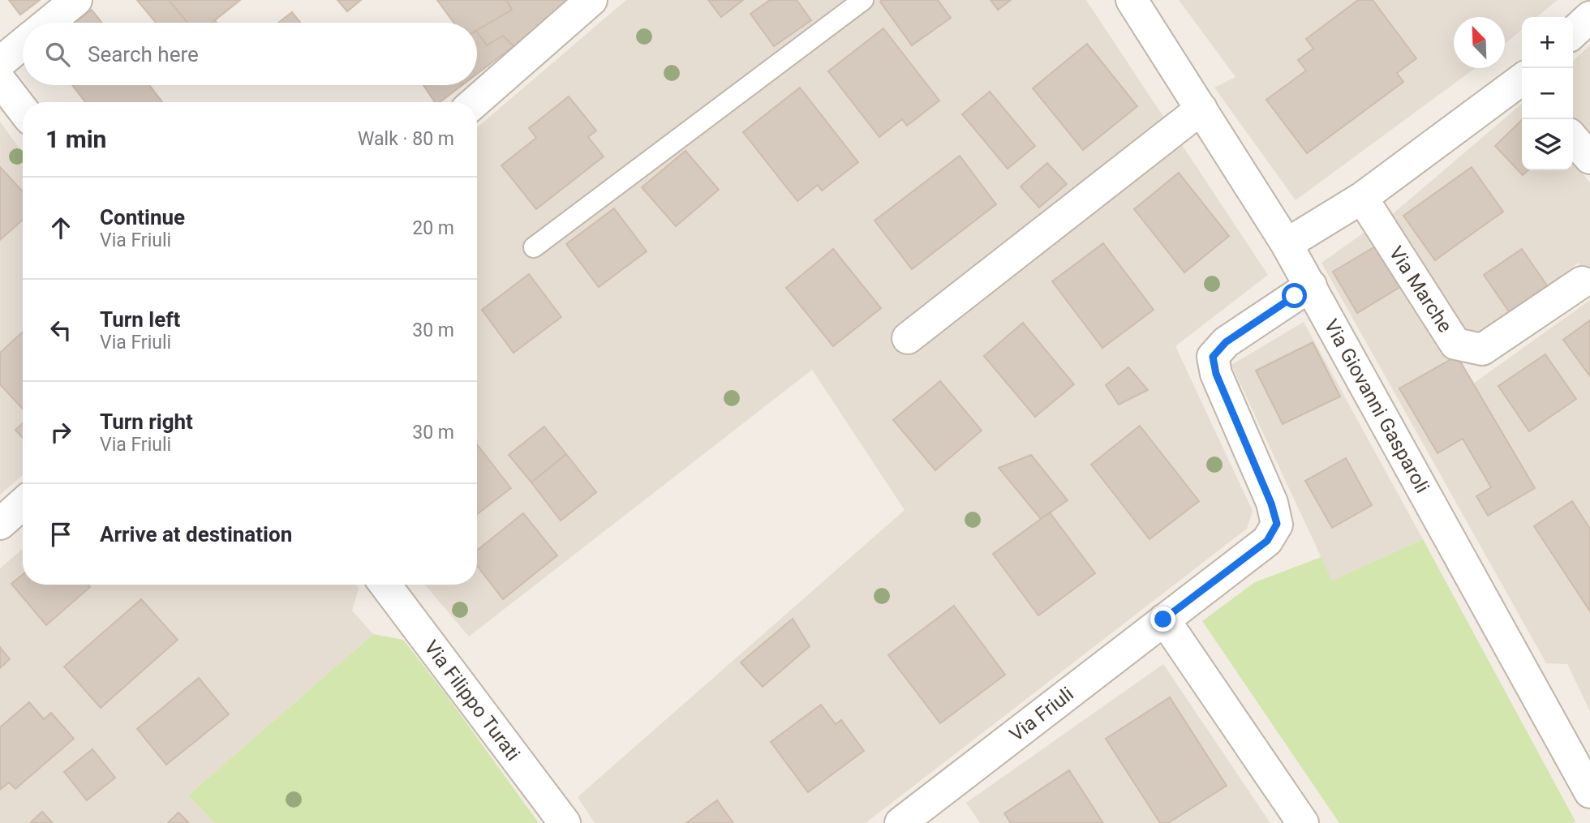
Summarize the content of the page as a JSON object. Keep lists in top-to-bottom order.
{
  "streets": {
    "street": [
      "Via Marche",
      "Via Giovanni Gasparoli",
      "Via Filippo Turati",
      "Via Friuli"
    ]
  },
  "crossings": [
    ["Via Giovanni Gasparoli", "Via Friuli"]
  ],
  "north": "top left",
  "page": {
    "map_buttons": ["+", "−"],
    "search": "Search here",
    "heading": ["1 min", "Walk · 80 m"],
    "list": [
      ["Continue", "Via Friuli", "20 m"],
      ["Turn left", "Via Friuli", "30 m"],
      ["Turn right", "Via Friuli", "30 m"],
      "Arrive at destination"
    ]
  }
}
